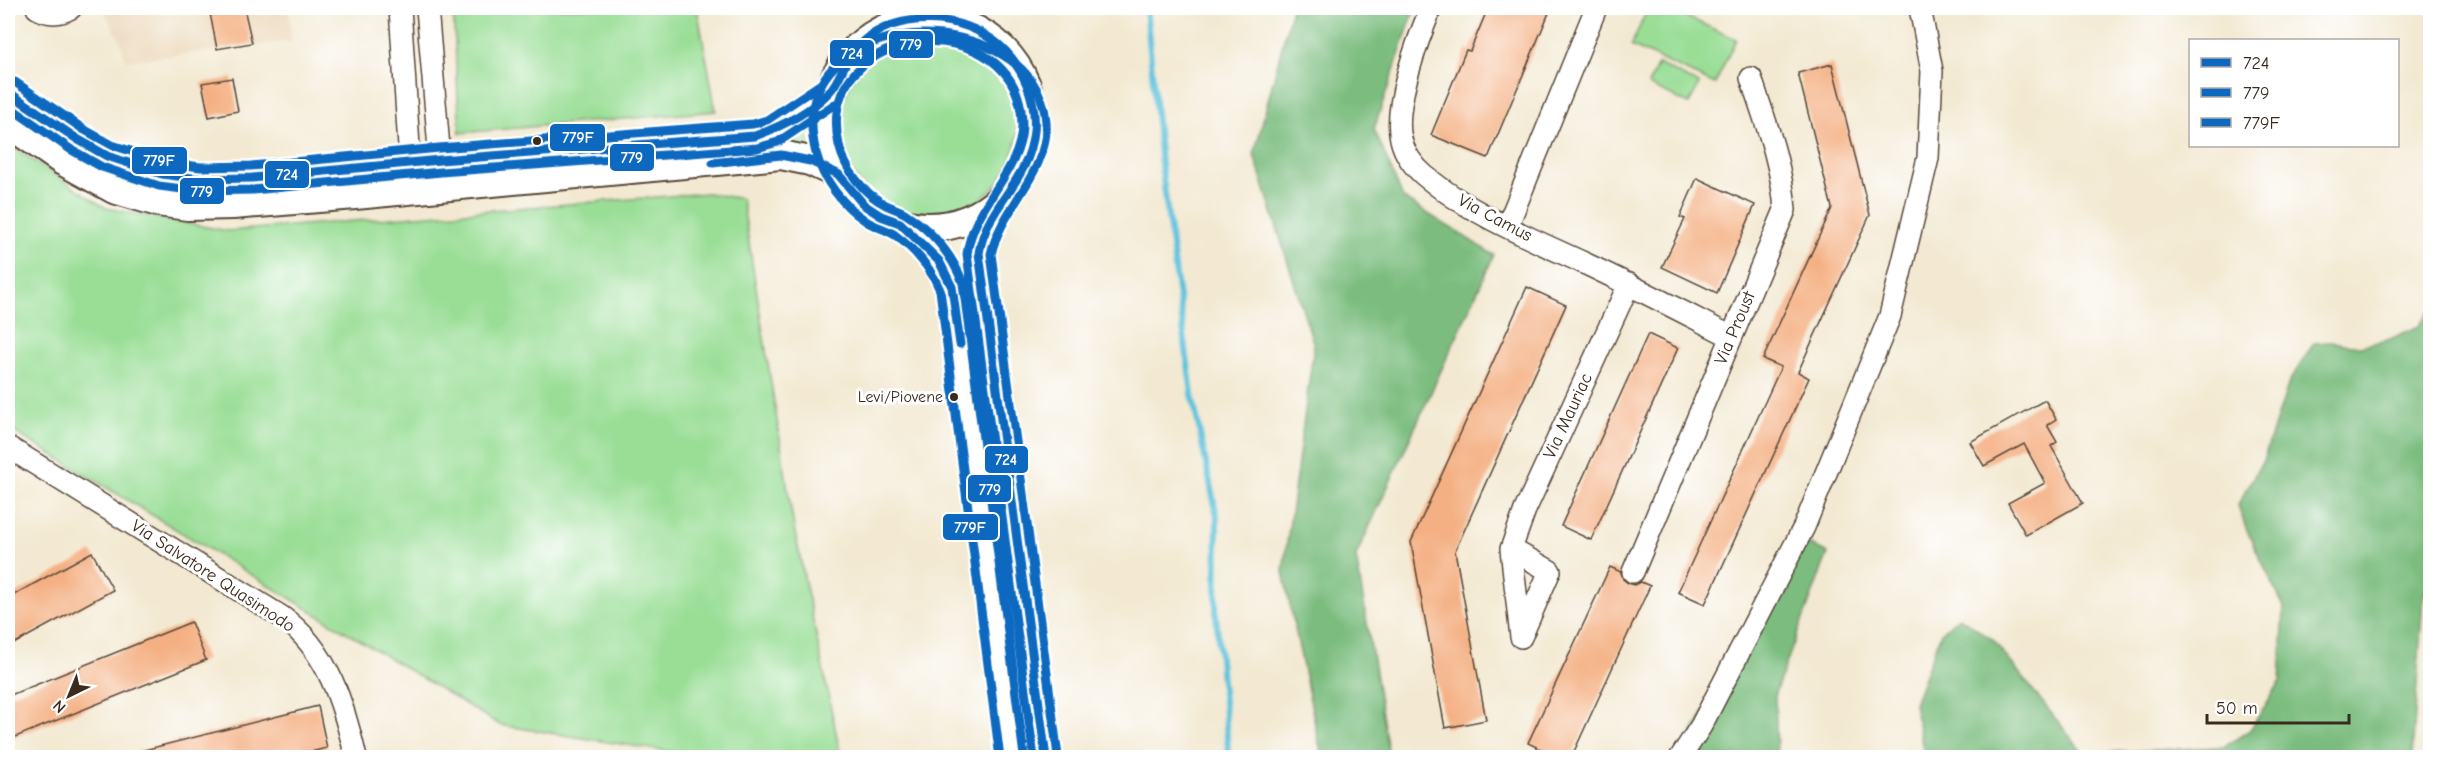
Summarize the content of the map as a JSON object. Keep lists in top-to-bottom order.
{
  "streets": {
    "street": [
      "Via Camus",
      "Via Proust",
      "Via Mauriac",
      "Via Salvatore Quasimodo"
    ]
  },
  "crossings": [
    ["Via Camus", "Via Proust"],
    ["Via Camus", "Via Mauriac"]
  ],
  "places": ["Levi/Piovene"],
  "lines": ["transit line 724", "transit line 779F", "transit line 779"],
  "legend": ["724", "779", "779F"],
  "scale_bar": "50 m",
  "north": "bottom left"
}
